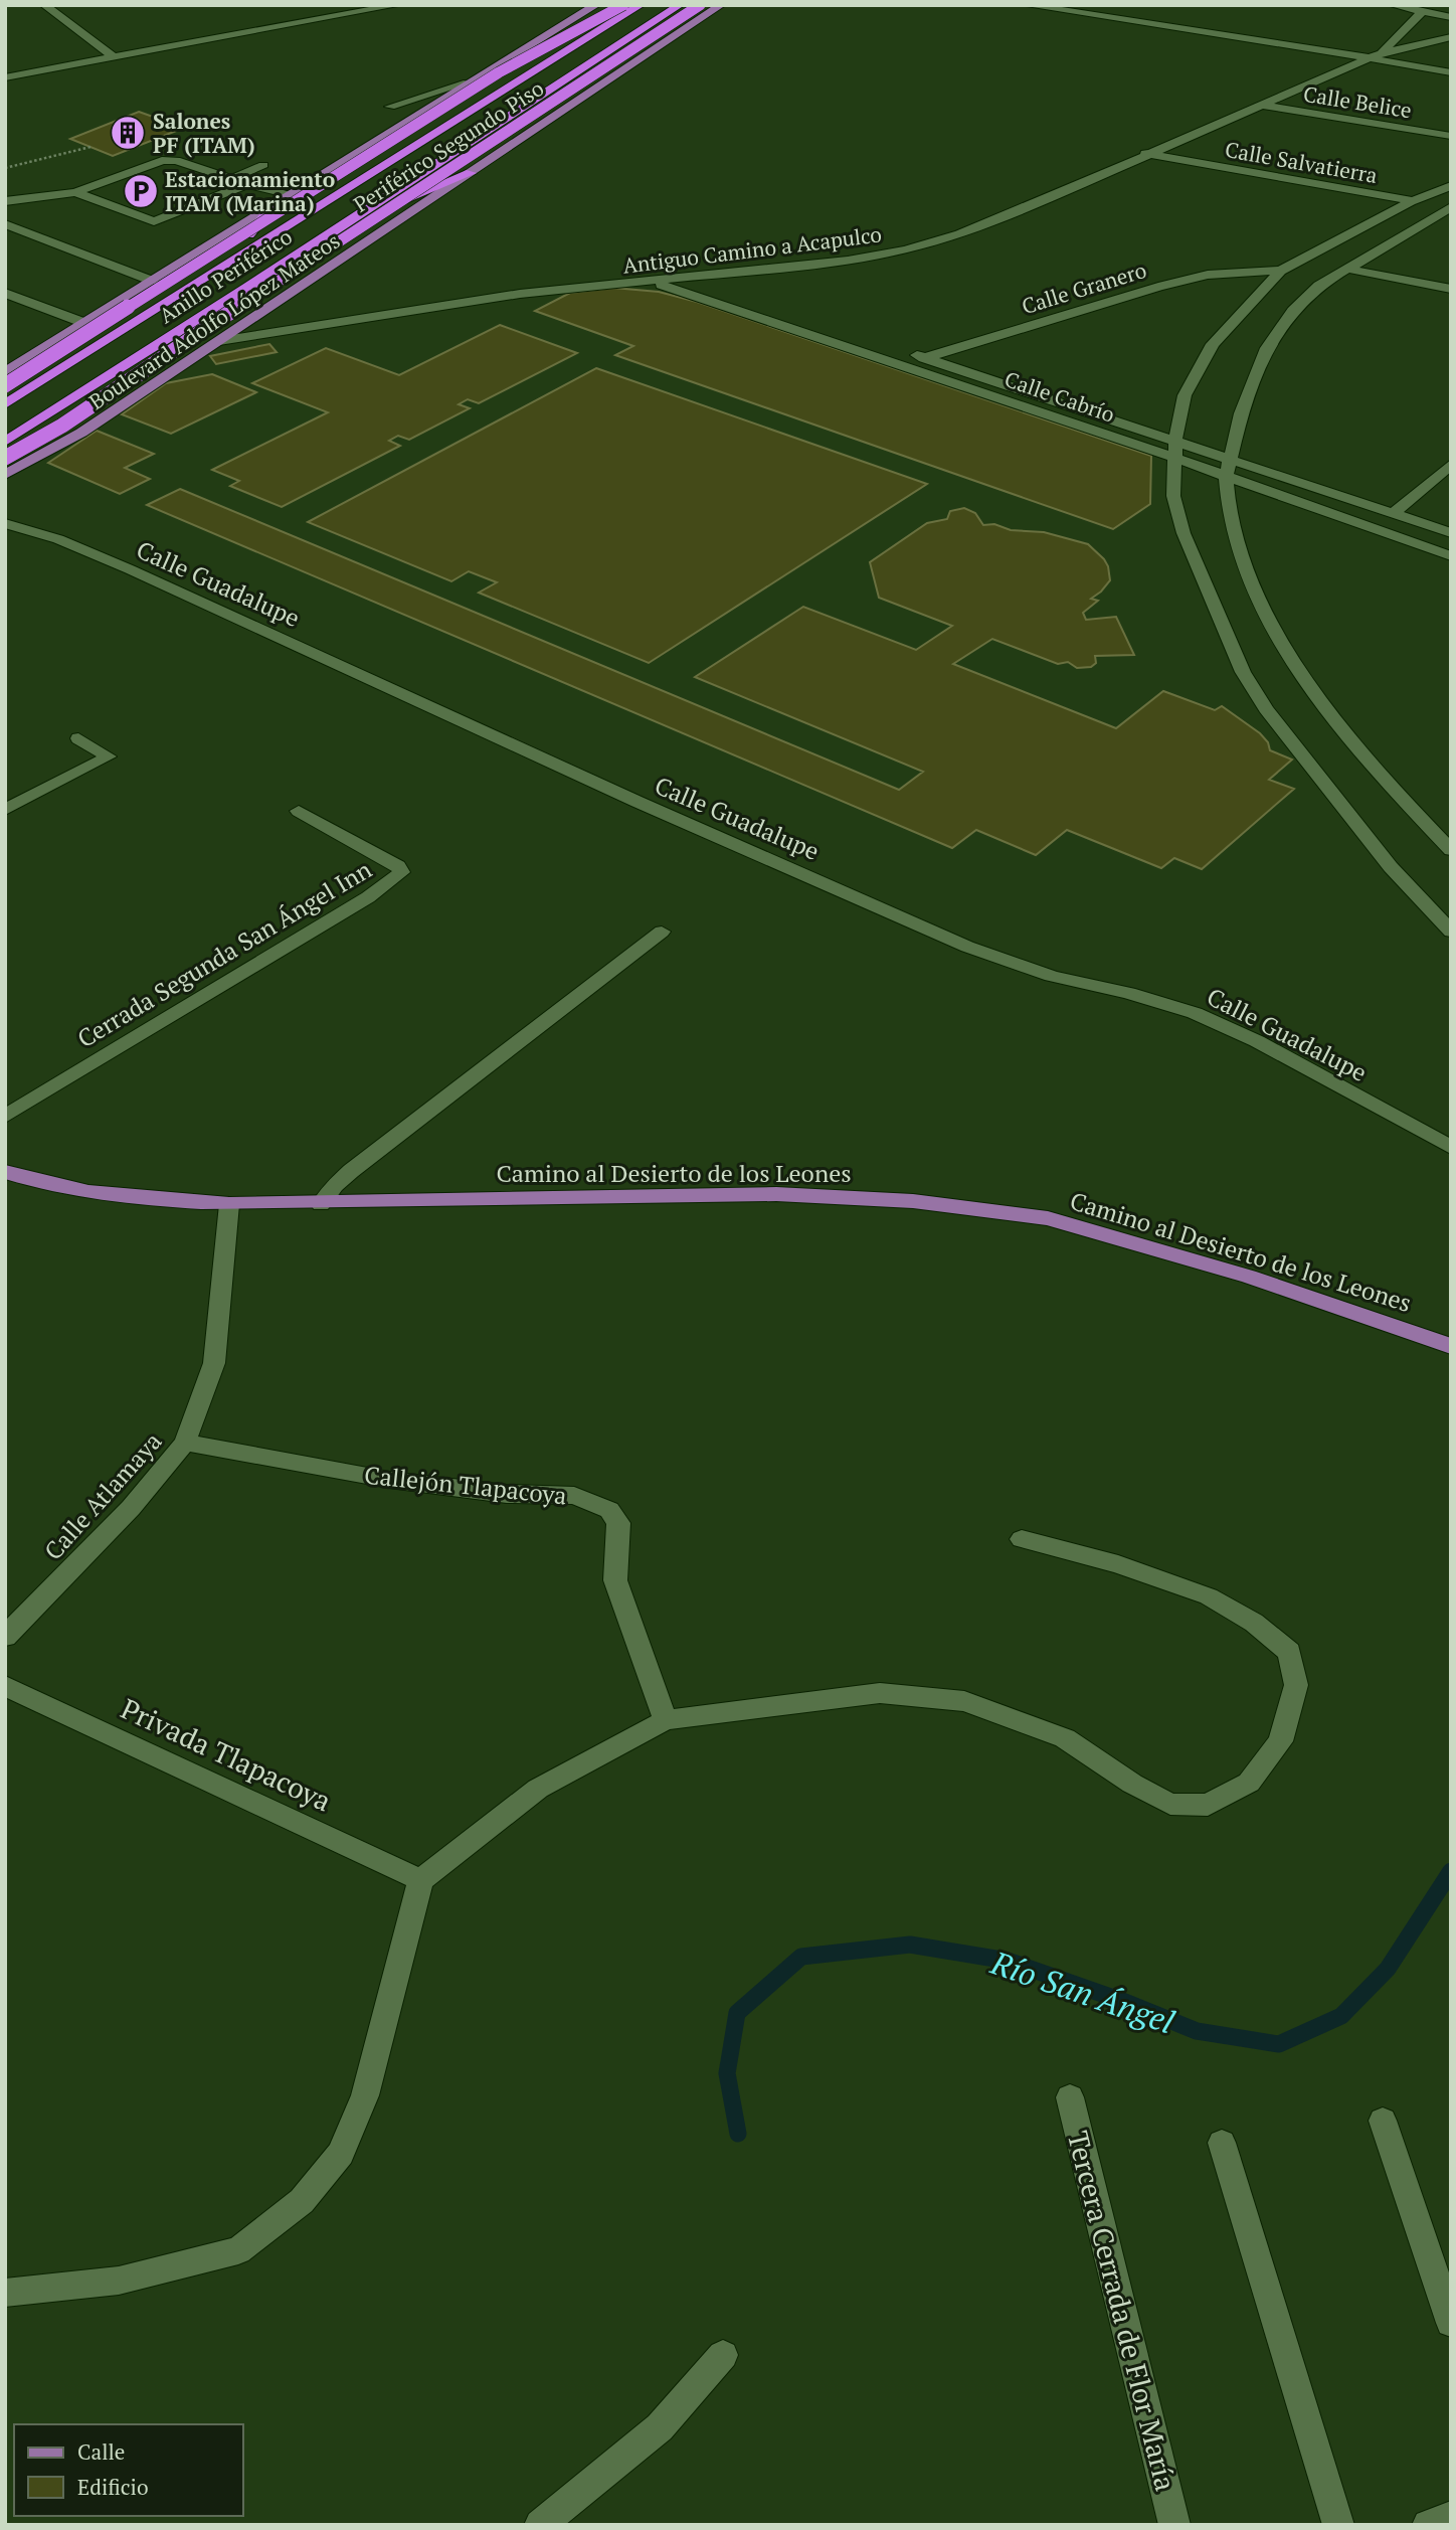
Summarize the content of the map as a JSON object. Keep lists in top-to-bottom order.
{
  "streets": {
    "highway": ["Periférico Segundo Piso", "Anillo Periférico"],
    "main road": ["Boulevard Adolfo López Mateos", "Camino al Desierto de los Leones"],
    "street": [
      "Calle Belice",
      "Calle Salvatierra",
      "Antiguo Camino a Acapulco",
      "Calle Granero",
      "Calle Cabrío",
      "Calle Guadalupe",
      "Cerrada Segunda San Ángel Inn",
      "Callejón Tlapacoya",
      "Calle Atlamaya",
      "Privada Tlapacoya",
      "Tercera Cerrada de Flor María"
    ]
  },
  "crossings": [
    ["Calle Belice", "Antiguo Camino a Acapulco"],
    ["Calle Salvatierra", "Antiguo Camino a Acapulco"],
    ["Antiguo Camino a Acapulco", "Boulevard Adolfo López Mateos"],
    ["Antiguo Camino a Acapulco", "Calle Cabrío"],
    ["Calle Granero", "Calle Cabrío"],
    ["Camino al Desierto de los Leones", "Calle Atlamaya"],
    ["Callejón Tlapacoya", "Calle Atlamaya"]
  ],
  "water": ["Río San Ángel"],
  "places": {
    "building": ["Salones PF (ITAM)"],
    "parking": ["Estacionamiento ITAM (Marina)"]
  },
  "legend": ["Calle", "Edificio"]
}
